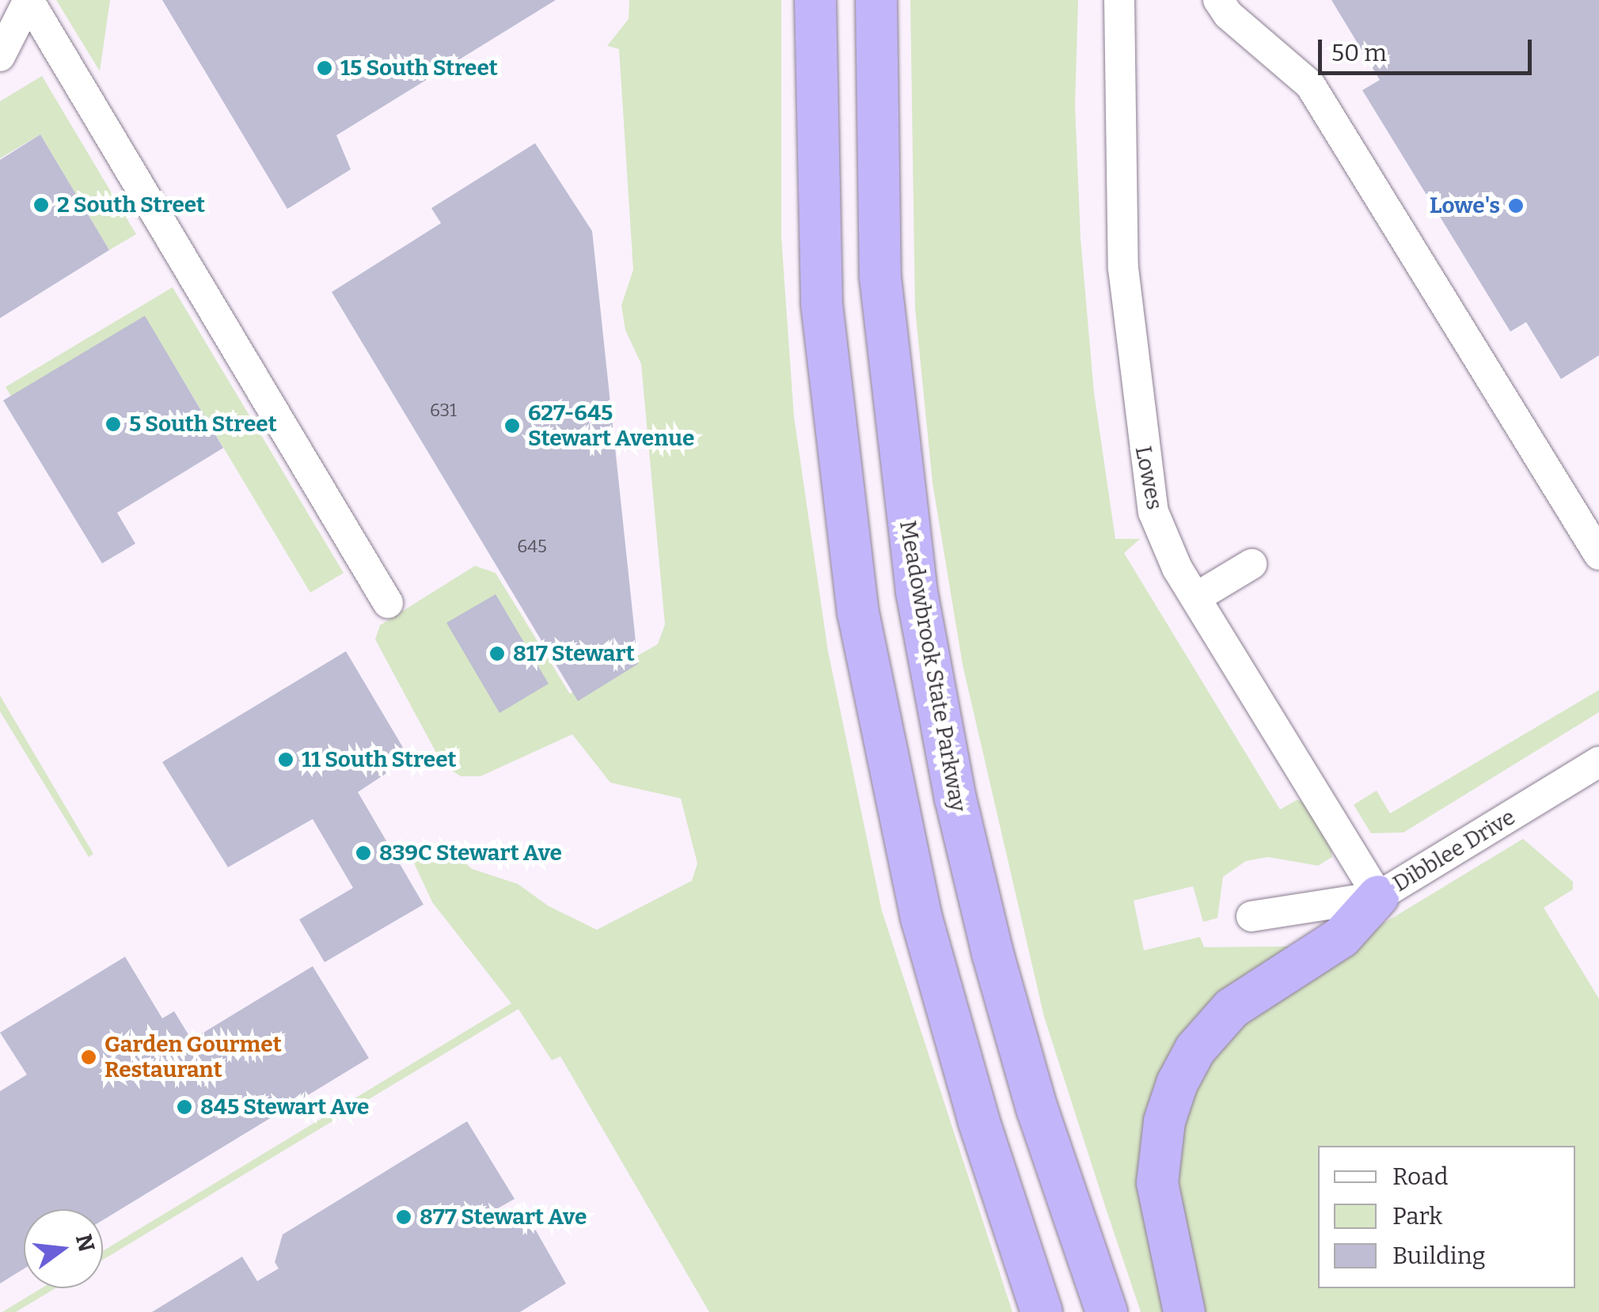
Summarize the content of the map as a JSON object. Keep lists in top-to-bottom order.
{
  "streets": {
    "highway": ["Meadowbrook State Parkway"],
    "street": ["Lowes", "Dibblee Drive"]
  },
  "crossings": [
    ["Lowes", "Dibblee Drive"]
  ],
  "places": [
    "15 South Street",
    "2 South Street",
    "Lowe's",
    "5 South Street",
    "627-645 Stewart Avenue",
    "817 Stewart",
    "11 South Street",
    "839C Stewart Ave",
    "Garden Gourmet Restaurant",
    "845 Stewart Ave",
    "877 Stewart Ave"
  ],
  "house_numbers": ["631", "645"],
  "legend": ["Road", "Park", "Building"],
  "scale_bar": "50 m",
  "north": "right"
}
